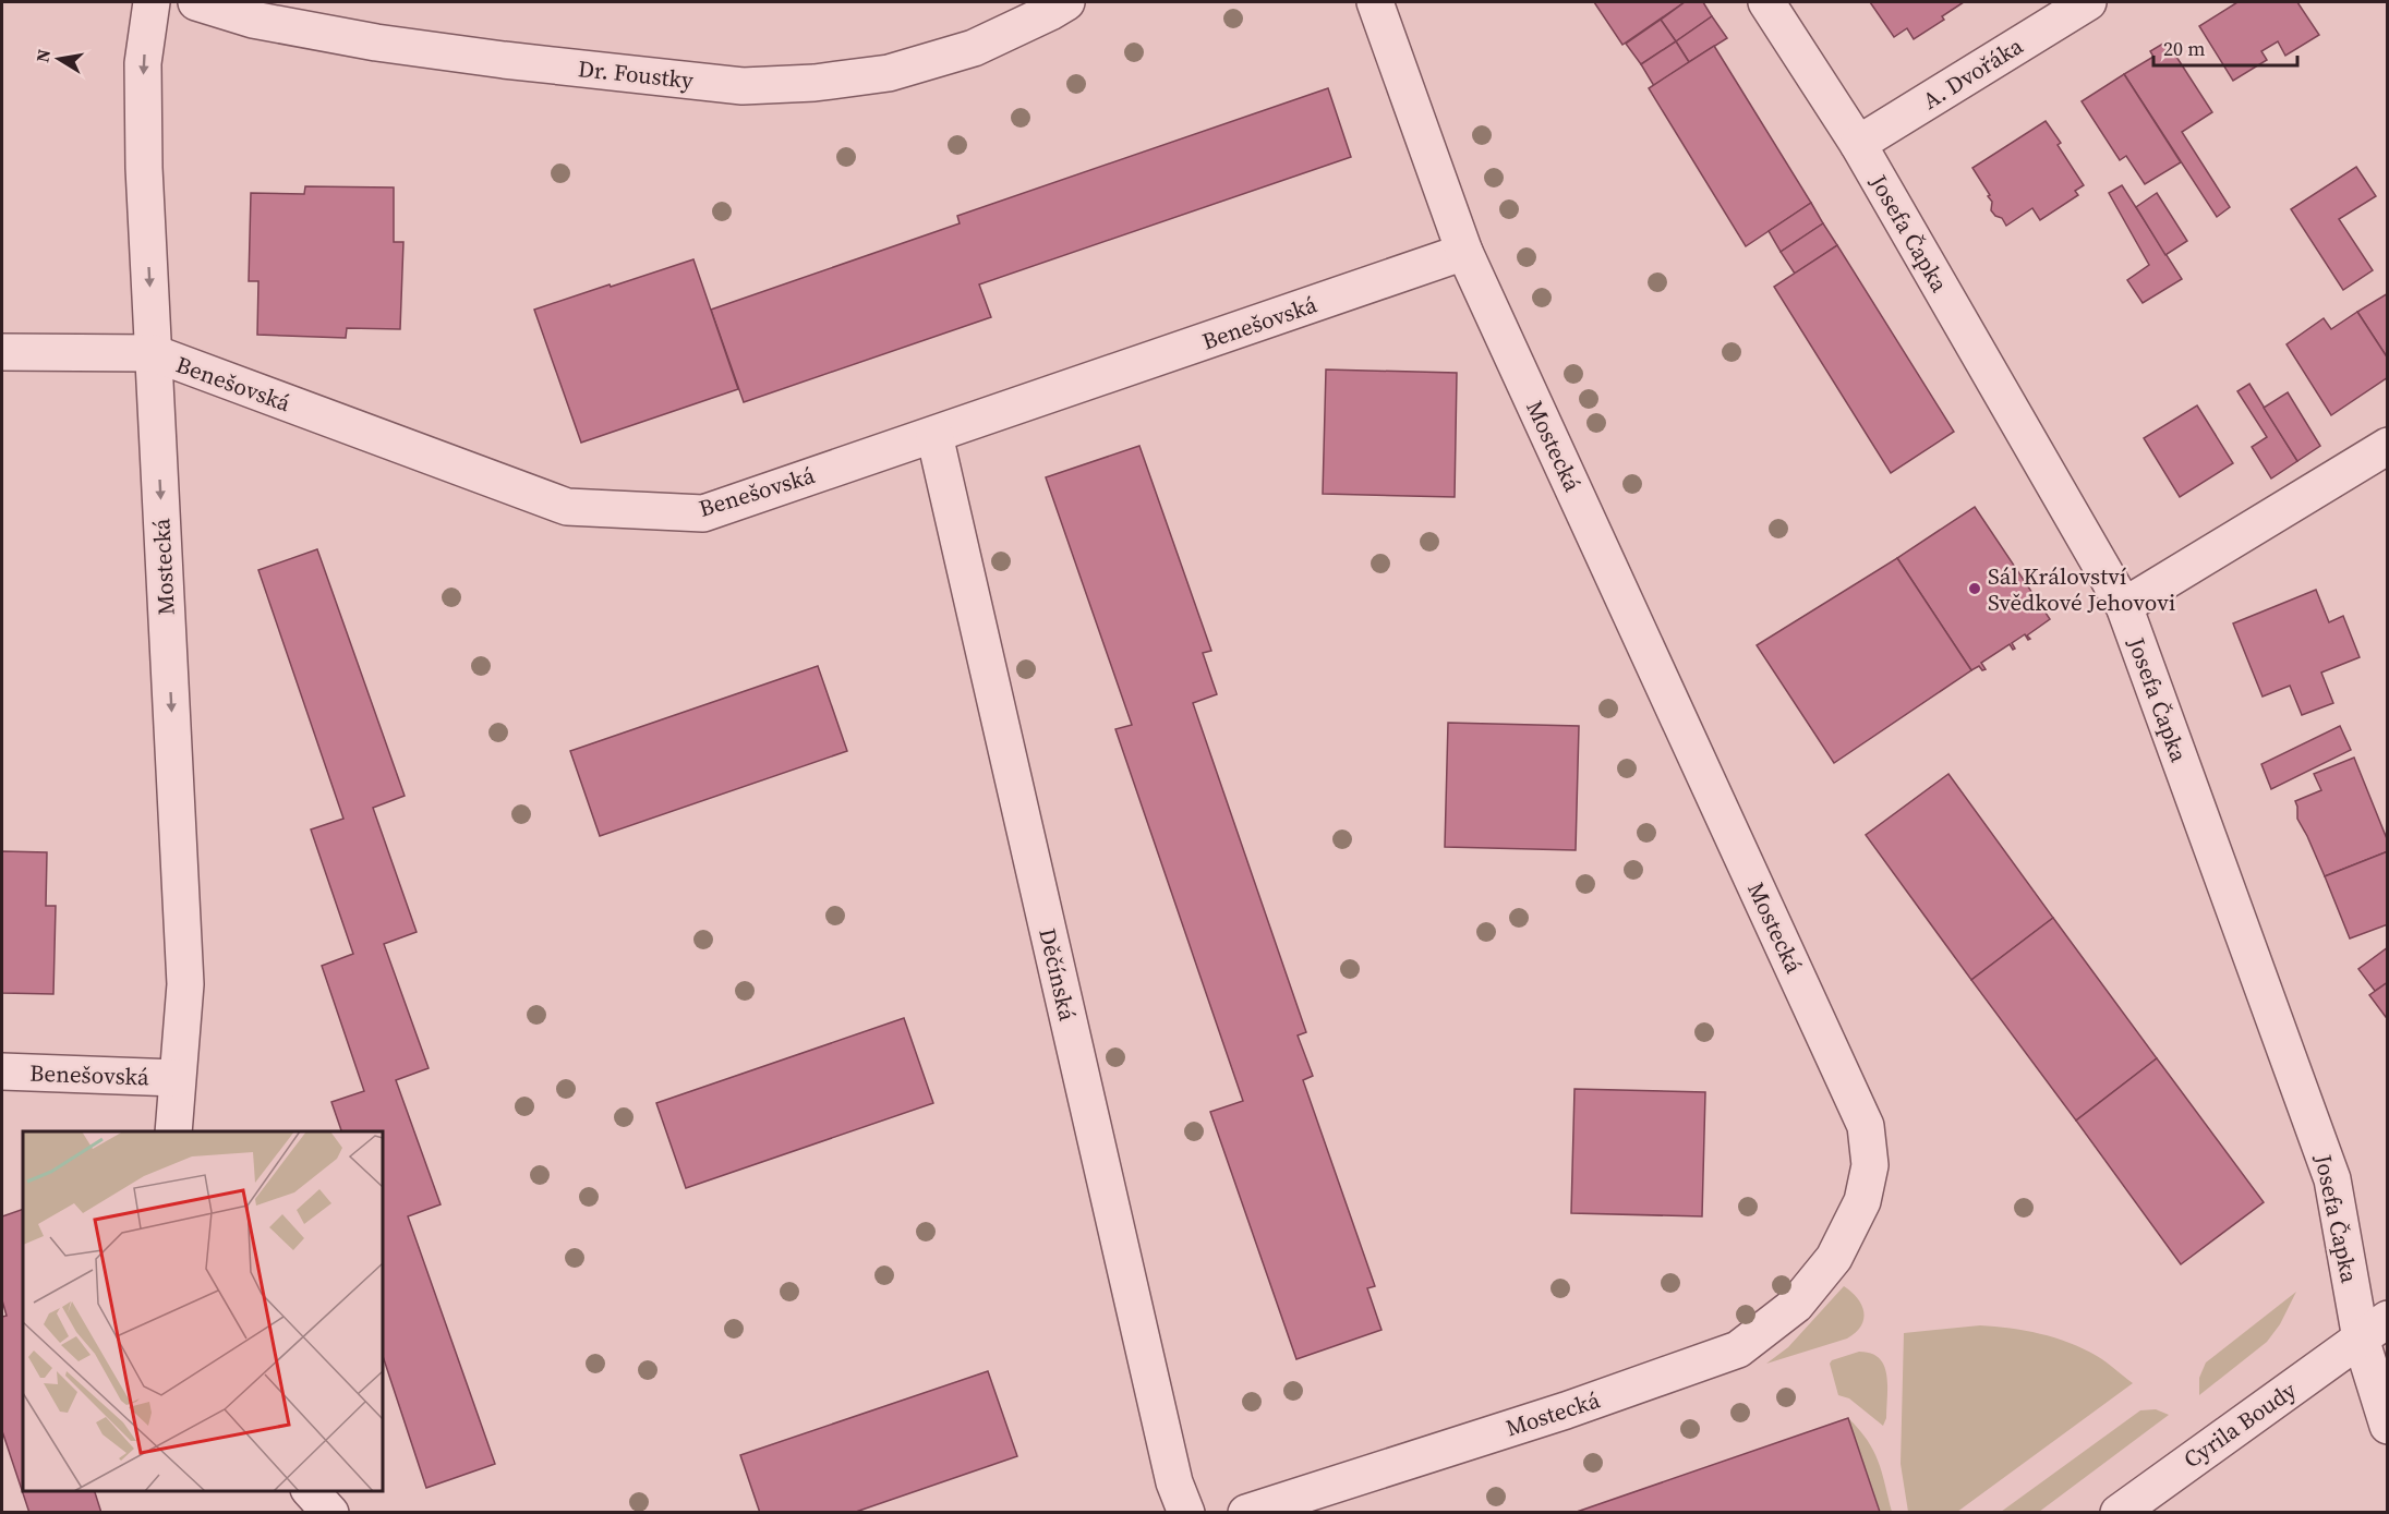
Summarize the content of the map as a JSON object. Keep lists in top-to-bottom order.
{
  "streets": {
    "street": [
      "A. Dvořáka",
      "Dr. Foustky",
      "Josefa Čapka",
      "Benešovská",
      "Mostecká",
      "Děčínská",
      "Cyrila Boudy"
    ]
  },
  "crossings": [
    ["A. Dvořáka", "Josefa Čapka"],
    ["Josefa Čapka", "Cyrila Boudy"],
    ["Benešovská", "Mostecká"],
    ["Benešovská", "Děčínská"]
  ],
  "places": ["Sál Království Svědkové Jehovovi"],
  "scale_bar": "20 m",
  "north": "left"
}
